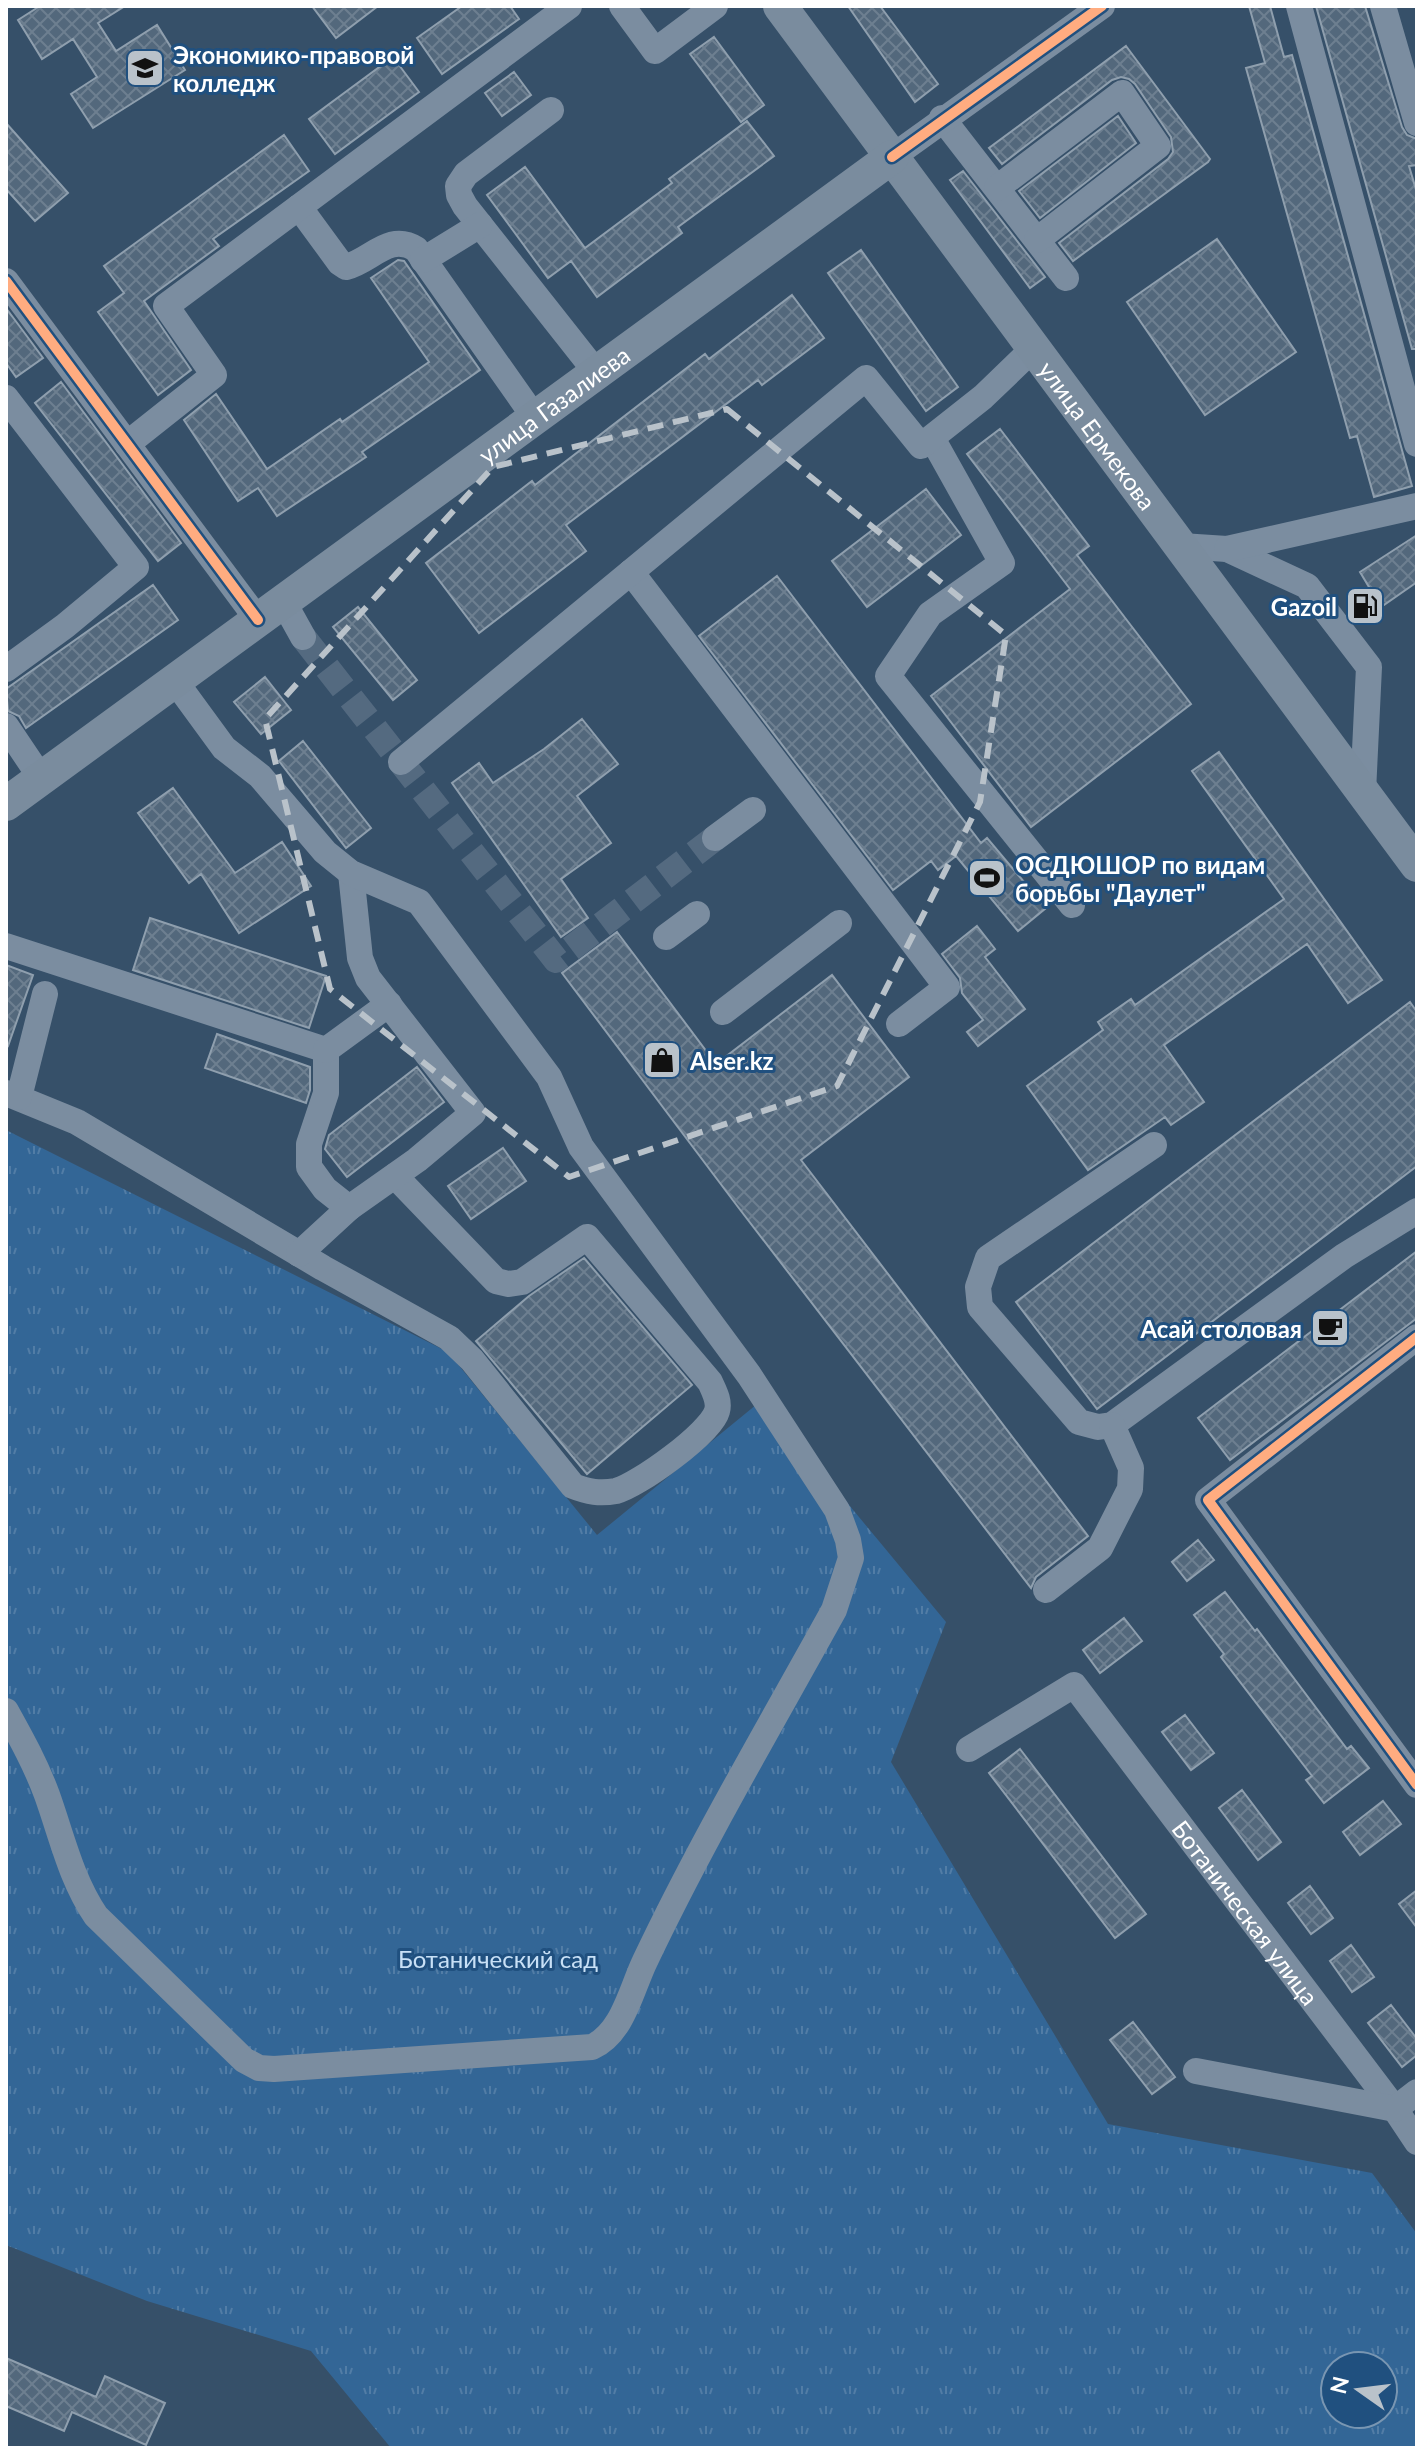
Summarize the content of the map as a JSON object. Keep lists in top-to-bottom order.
{
  "streets": {
    "main road": ["улица Газалиева", "улица Ермекова"],
    "street": ["Ботаническая улица"]
  },
  "crossings": [
    ["улица Газалиева", "улица Ермекова"]
  ],
  "parks": ["Ботанический сад"],
  "places": {
    "school or university": ["Экономико-правовой колледж"],
    "fuel station": ["Gazoil"],
    "sports": ["ОСДЮШОР по видам борьбы \"Даулет\""],
    "shop": ["Alser.kz"],
    "cafe": ["Асай столовая"]
  },
  "north": "left"
}
